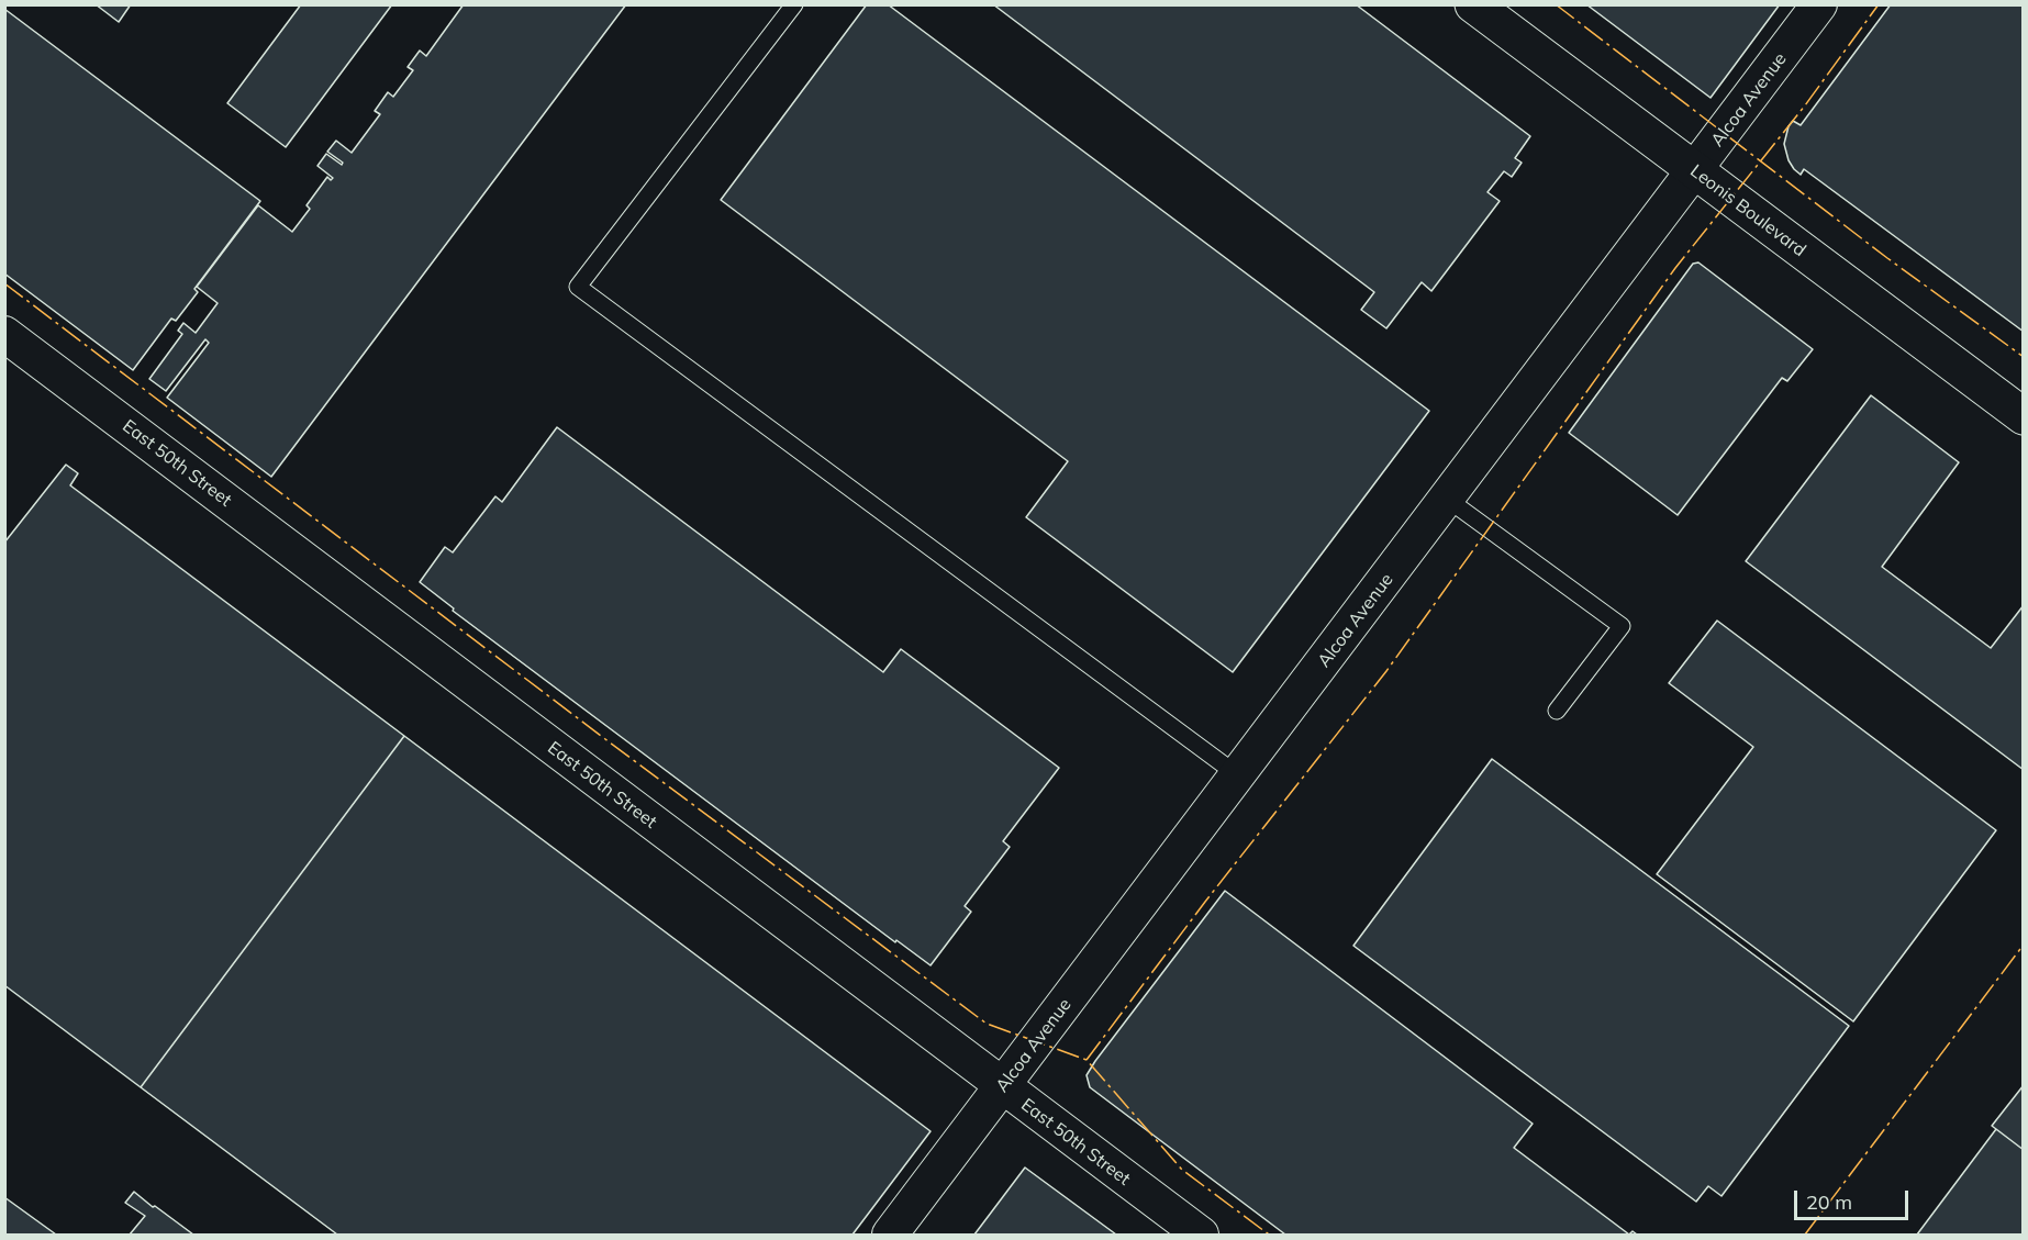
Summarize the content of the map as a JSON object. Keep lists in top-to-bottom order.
{
  "streets": {
    "main road": ["Leonis Boulevard"],
    "street": ["Alcoa Avenue", "East 50th Street"]
  },
  "crossings": [
    ["Alcoa Avenue", "Leonis Boulevard"],
    ["Alcoa Avenue", "East 50th Street"]
  ],
  "scale_bar": "20 m"
}
